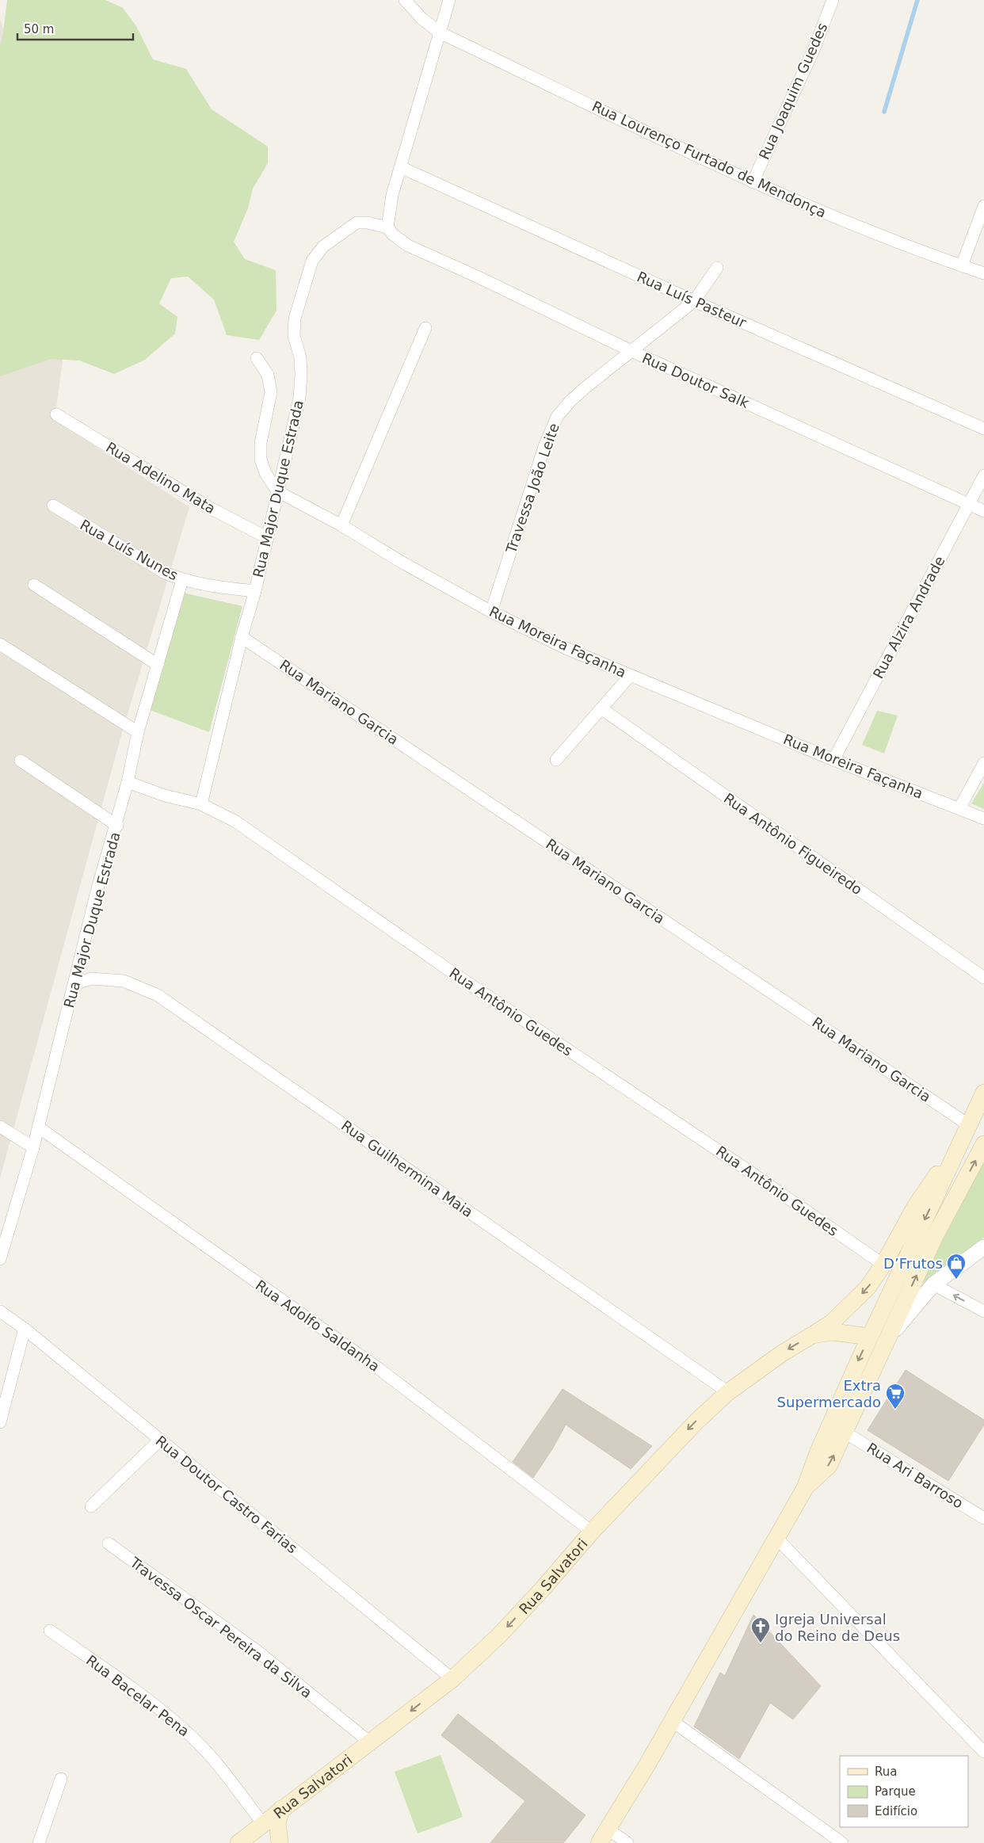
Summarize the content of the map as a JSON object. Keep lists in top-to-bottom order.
{
  "streets": {
    "main road": ["Rua Salvatori"],
    "street": [
      "Rua Joaquim Guedes",
      "Rua Lourenço Furtado de Mendonça",
      "Rua Luís Pasteur",
      "Rua Doutor Salk",
      "Rua Adelino Mata",
      "Travessa João Leite",
      "Rua Major Duque Estrada",
      "Rua Luís Nunes",
      "Rua Alzira Andrade",
      "Rua Moreira Façanha",
      "Rua Mariano Garcia",
      "Rua Antônio Figueiredo",
      "Rua Antônio Guedes",
      "Rua Guilhermina Maia",
      "Rua Adolfo Saldanha",
      "Rua Ari Barroso",
      "Rua Doutor Castro Farias",
      "Travessa Oscar Pereira da Silva",
      "Rua Bacelar Pena"
    ]
  },
  "crossings": [
    ["Rua Joaquim Guedes", "Rua Lourenço Furtado de Mendonça"],
    ["Rua Luís Pasteur", "Travessa João Leite"],
    ["Rua Doutor Salk", "Travessa João Leite"],
    ["Rua Doutor Salk", "Rua Major Duque Estrada"],
    ["Rua Doutor Salk", "Rua Alzira Andrade"],
    ["Rua Adelino Mata", "Rua Major Duque Estrada"],
    ["Travessa João Leite", "Rua Moreira Façanha"],
    ["Rua Major Duque Estrada", "Rua Luís Nunes"],
    ["Rua Major Duque Estrada", "Rua Moreira Façanha"],
    ["Rua Major Duque Estrada", "Rua Mariano Garcia"],
    ["Rua Major Duque Estrada", "Rua Antônio Guedes"],
    ["Rua Major Duque Estrada", "Rua Guilhermina Maia"],
    ["Rua Major Duque Estrada", "Rua Adolfo Saldanha"],
    ["Rua Alzira Andrade", "Rua Moreira Façanha"],
    ["Rua Guilhermina Maia", "Rua Salvatori"],
    ["Rua Adolfo Saldanha", "Rua Salvatori"],
    ["Rua Doutor Castro Farias", "Rua Salvatori"],
    ["Rua Salvatori", "Travessa Oscar Pereira da Silva"],
    ["Rua Salvatori", "Rua Bacelar Pena"]
  ],
  "places": {
    "shop": ["D’Frutos"],
    "supermarket": ["Extra Supermercado"],
    "church": ["Igreja Universal do Reino de Deus"]
  },
  "legend": ["Rua", "Parque", "Edifício"],
  "scale_bar": "50 m"
}
